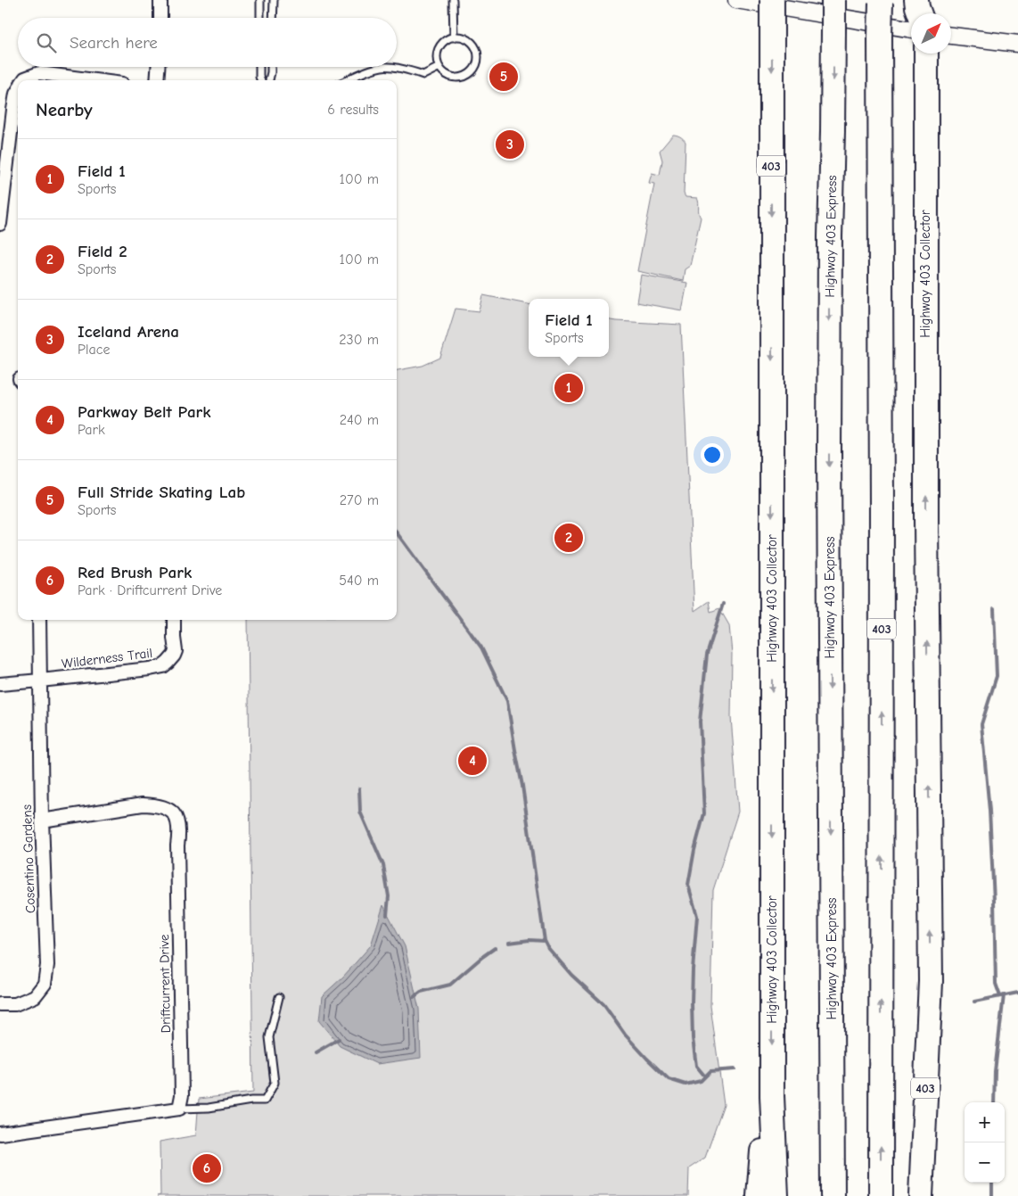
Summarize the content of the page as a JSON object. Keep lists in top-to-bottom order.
{
  "streets": {
    "highway": ["403", "Highway 403 Express", "Highway 403 Collector"],
    "street": ["Wilderness Trail", "Cosentino Gardens", "Driftcurrent Drive"]
  },
  "crossings": [
    ["Wilderness Trail", "Cosentino Gardens"],
    ["Cosentino Gardens", "Driftcurrent Drive"]
  ],
  "north": "top right",
  "page": {
    "search": "Search here",
    "pins": [
      "5",
      "3",
      "1",
      "2",
      "4",
      "6"
    ],
    "heading": ["Nearby", "6 results"],
    "list": [
      {
        "mark": "1",
        "name": "Field 1",
        "note": "Sports",
        "value": "100 m"
      },
      {
        "mark": "2",
        "name": "Field 2",
        "note": "Sports",
        "value": "100 m"
      },
      {
        "mark": "3",
        "name": "Iceland Arena",
        "note": "Place",
        "value": "230 m"
      },
      {
        "mark": "4",
        "name": "Parkway Belt Park",
        "note": "Park",
        "value": "240 m"
      },
      {
        "mark": "5",
        "name": "Full Stride Skating Lab",
        "note": "Sports",
        "value": "270 m"
      },
      {
        "mark": "6",
        "name": "Red Brush Park",
        "note": "Park · Driftcurrent Drive",
        "value": "540 m"
      }
    ],
    "popup": ["Field 1", "Sports"],
    "map_buttons": ["+", "−"]
  }
}
